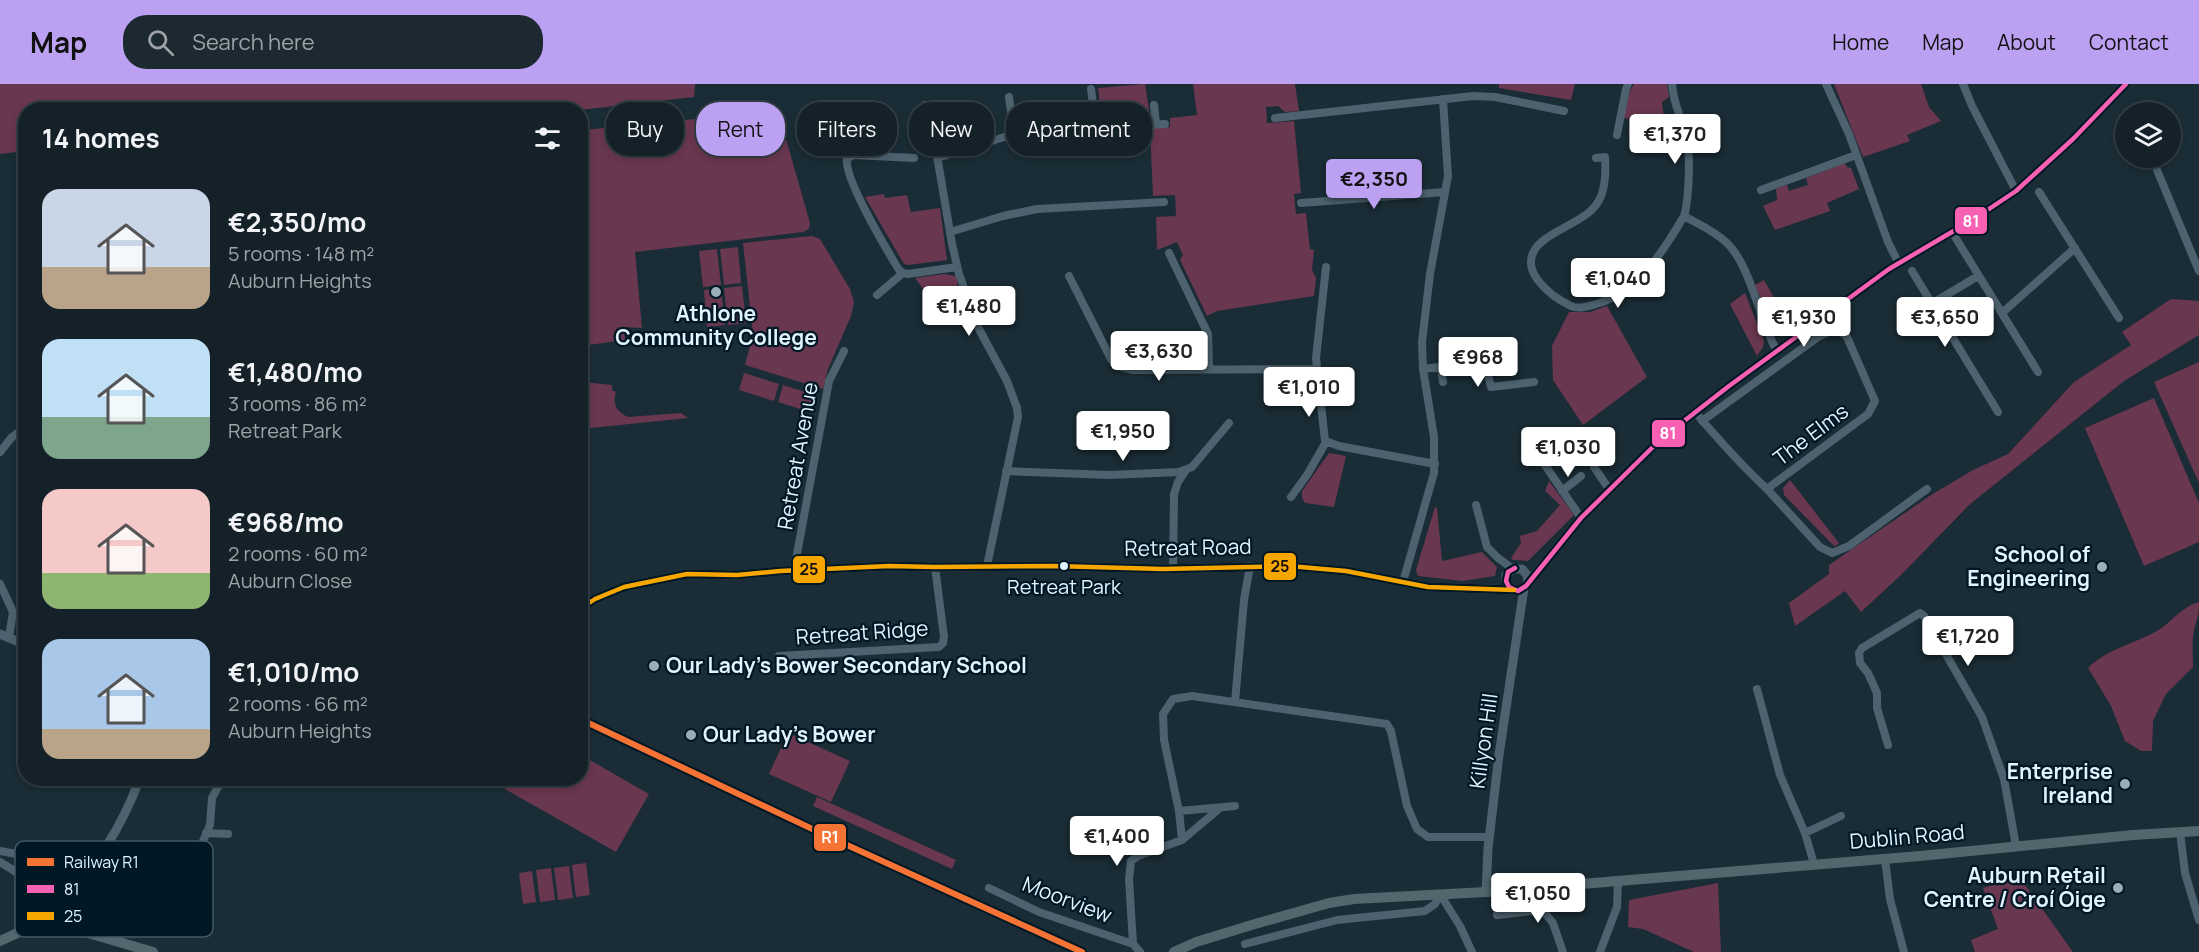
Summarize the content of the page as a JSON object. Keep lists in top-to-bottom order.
{
  "streets": {
    "main road": ["Dublin Road"],
    "street": [
      "The Elms",
      "Retreat Avenue",
      "Retreat Road",
      "Retreat Ridge",
      "Killyon Hill",
      "Moorview"
    ]
  },
  "crossings": [
    ["Retreat Avenue", "Retreat Road"],
    ["Retreat Road", "Retreat Ridge"],
    ["Retreat Road", "Killyon Hill"],
    ["Killyon Hill", "Dublin Road"]
  ],
  "places": [
    "Athlone Community College",
    "Retreat Park",
    "School of Engineering",
    "Our Lady's Bower Secondary School",
    "Our Lady's Bower",
    "Enterprise Ireland",
    "Auburn Retail Centre / Croí Óige"
  ],
  "lines": ["transit line 81", "transit line 25", "rail line R1"],
  "legend": ["Railway R1", "81", "25"],
  "page": {
    "header": "Map",
    "search": "Search here",
    "nav": [
      "Home",
      "Map",
      "About",
      "Contact"
    ],
    "chip": [
      "Buy",
      "Rent",
      "Filters",
      "New",
      "Apartment"
    ],
    "heading": "14 homes",
    "price": [
      "€1,370",
      "€2,350",
      "€1,040",
      "€1,480",
      "€1,930",
      "€3,650",
      "€3,630",
      "€968",
      "€1,010",
      "€1,950",
      "€1,030",
      "€1,720",
      "€1,400",
      "€1,050"
    ],
    "list": [
      {
        "name": "€2,350/mo",
        "note": "5 rooms · 148 m² · Auburn Heights"
      },
      {
        "name": "€1,480/mo",
        "note": "3 rooms · 86 m² · Retreat Park"
      },
      {
        "name": "€968/mo",
        "note": "2 rooms · 60 m² · Auburn Close"
      },
      {
        "name": "€1,010/mo",
        "note": "2 rooms · 66 m² · Auburn Heights"
      }
    ]
  }
}
